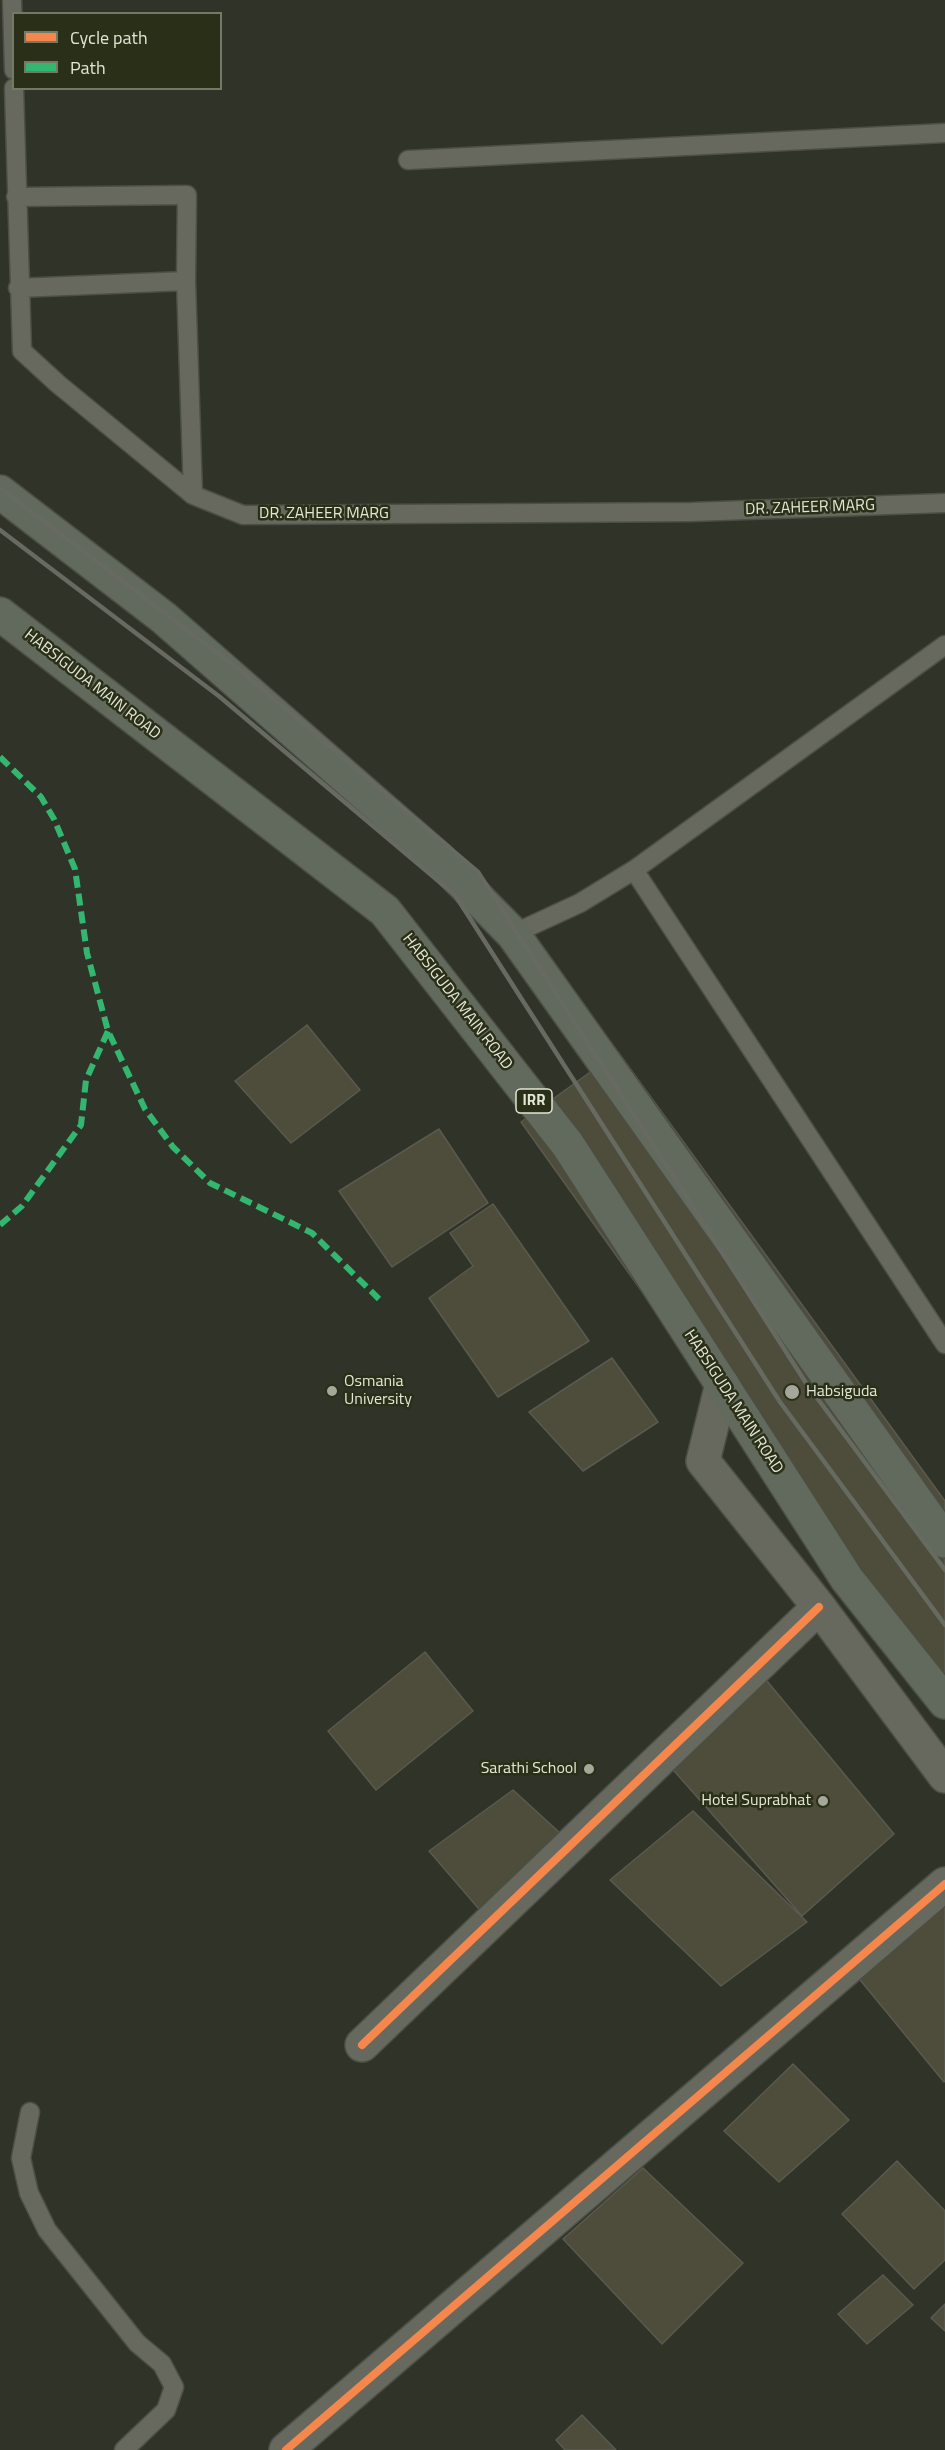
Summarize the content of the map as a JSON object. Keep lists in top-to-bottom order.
{
  "streets": {
    "main road": ["HABSIGUDA MAIN ROAD", "IRR"],
    "lane": ["DR. ZAHEER MARG"]
  },
  "places": [
    "Osmania University",
    "Habsiguda",
    "Sarathi School",
    "Hotel Suprabhat"
  ],
  "legend": ["Cycle path", "Path"]
}
